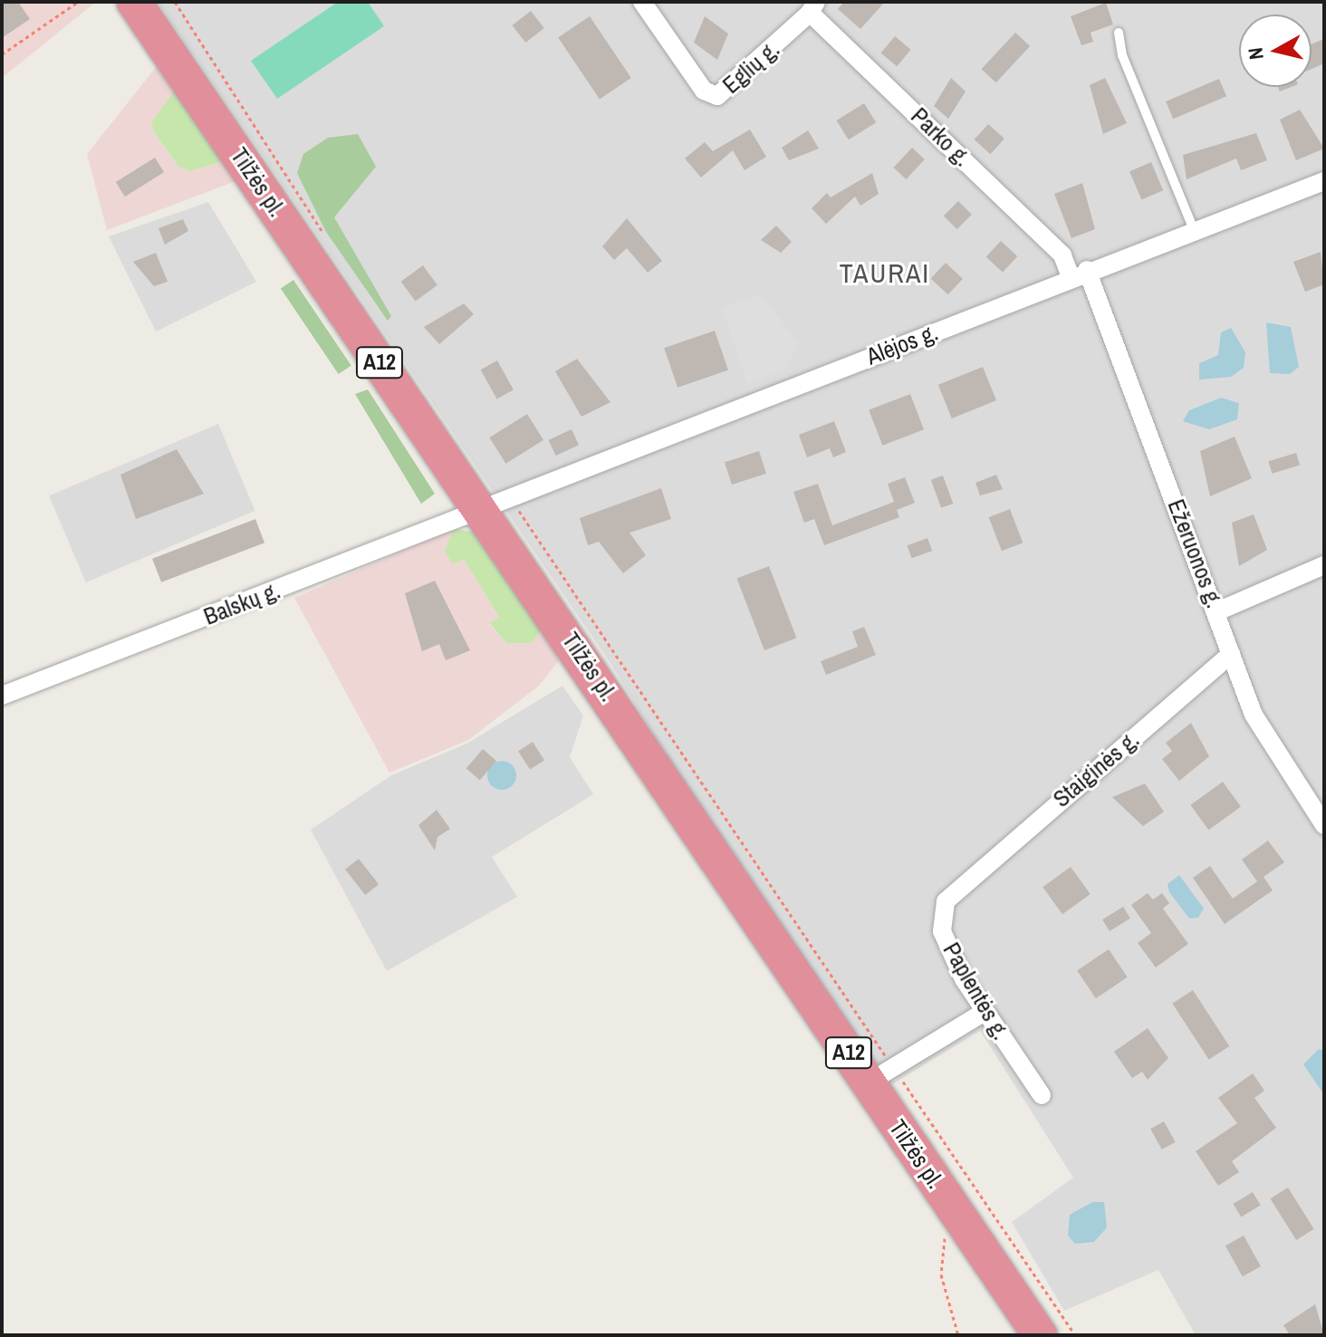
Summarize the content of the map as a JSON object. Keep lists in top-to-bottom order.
{
  "streets": {
    "highway": ["Tilžės pl.", "A12"],
    "street": [
      "Eglių g.",
      "Parko g.",
      "Alėjos g.",
      "Ežeruonos g.",
      "Balskų g.",
      "Staiginės g.",
      "Paplentės g."
    ]
  },
  "crossings": [
    ["Eglių g.", "Parko g."],
    ["Parko g.", "Alėjos g."],
    ["Parko g.", "Ežeruonos g."],
    ["Tilžės pl.", "Alėjos g."],
    ["Tilžės pl.", "Balskų g."],
    ["Alėjos g.", "Ežeruonos g."],
    ["Alėjos g.", "Balskų g."],
    ["Ežeruonos g.", "Staiginės g."],
    ["Staiginės g.", "Paplentės g."]
  ],
  "districts": ["TAURAI"],
  "north": "left"
}
